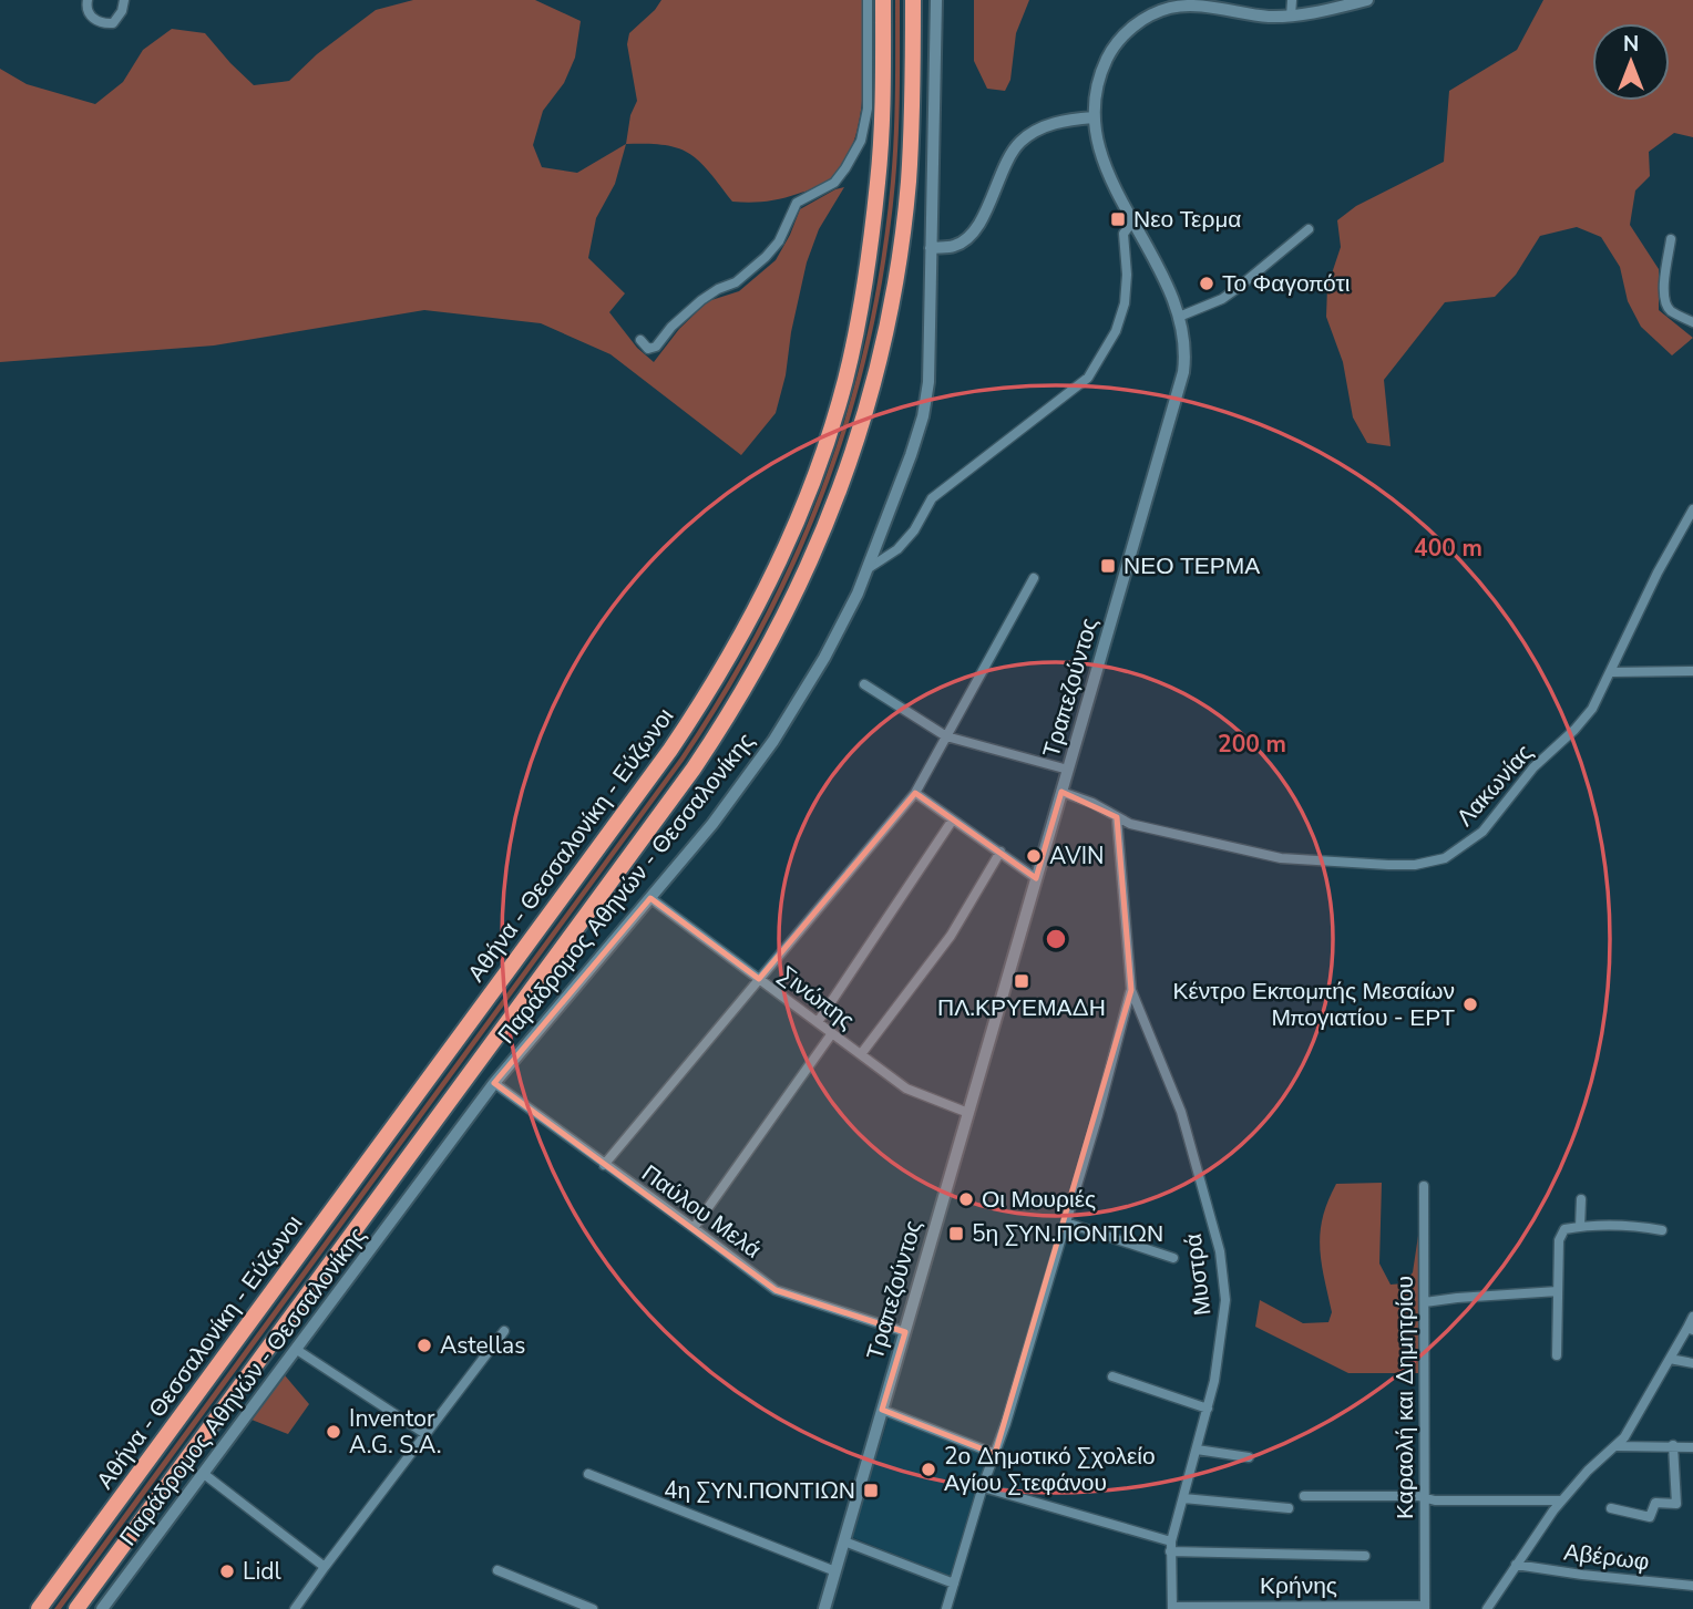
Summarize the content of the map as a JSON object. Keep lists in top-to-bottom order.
{
  "streets": {
    "highway": ["Αθήνα - Θεσσαλονίκη - Εύζωνοι"],
    "main road": ["Τραπεζούντος", "Παράδρομος Αθηνών - Θεσσαλονίκης"],
    "street": [
      "Λακωνίας",
      "Σινώπης",
      "Παύλου Μελά",
      "Μυστρά",
      "Καραολή και Δημητρίου",
      "Αβέρωφ",
      "Κρήνης"
    ]
  },
  "crossings": [
    ["Τραπεζούντος", "Λακωνίας"],
    ["Τραπεζούντος", "Σινώπης"],
    ["Τραπεζούντος", "Παύλου Μελά"],
    ["Παράδρομος Αθηνών - Θεσσαλονίκης", "Σινώπης"],
    ["Παράδρομος Αθηνών - Θεσσαλονίκης", "Παύλου Μελά"],
    ["Μυστρά", "Κρήνης"],
    ["Καραολή και Δημητρίου", "Κρήνης"]
  ],
  "places": {
    "transit": [
      "Νεο Τερμα",
      "ΝΕΟ ΤΕΡΜΑ",
      "ΠΛ.ΚΡΥΕΜΑΔΗ",
      "5η ΣΥΝ.ΠΟΝΤΙΩΝ",
      "4η ΣΥΝ.ΠΟΝΤΙΩΝ"
    ],
    "other": [
      "Το Φαγοπότι",
      "AVIN",
      "Κέντρο Εκπομπής Μεσαίων Μπογιατίου - ΕΡΤ",
      "Οι Μουριές",
      "Astellas",
      "Inventor A.G. S.A.",
      "2ο Δημοτικό Σχολείο Αγίου Στεφάνου",
      "Lidl"
    ]
  },
  "north": "top",
  "rings": ["400 m", "200 m"]
}
